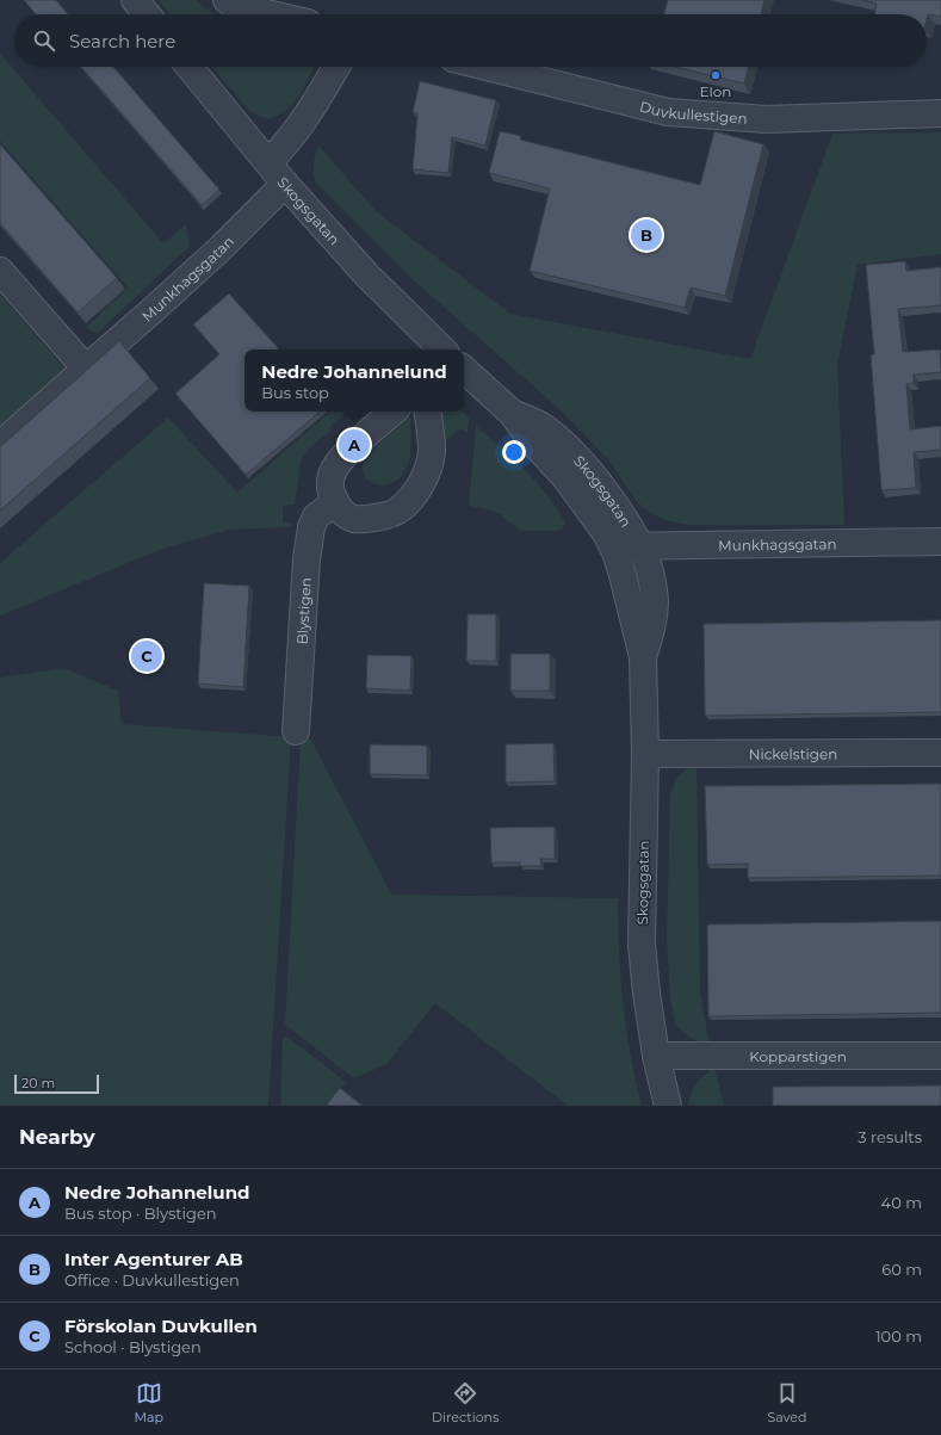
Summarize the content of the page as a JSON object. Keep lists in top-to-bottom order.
{
  "streets": {
    "street": [
      "Duvkullestigen",
      "Skogsgatan",
      "Munkhagsgatan",
      "Blystigen",
      "Nickelstigen",
      "Kopparstigen"
    ]
  },
  "crossings": [
    ["Skogsgatan", "Munkhagsgatan"],
    ["Skogsgatan", "Nickelstigen"],
    ["Skogsgatan", "Kopparstigen"]
  ],
  "places": ["Elon"],
  "scale_bar": "20 m",
  "page": {
    "search": "Search here",
    "pins": ["B", "A", "C"],
    "popup": ["Nedre Johannelund", "Bus stop"],
    "scale": "20 m",
    "heading": ["Nearby", "3 results"],
    "list": [
      {
        "mark": "A",
        "name": "Nedre Johannelund",
        "note": "Bus stop · Blystigen",
        "value": "40 m"
      },
      {
        "mark": "B",
        "name": "Inter Agenturer AB",
        "note": "Office · Duvkullestigen",
        "value": "60 m"
      },
      {
        "mark": "C",
        "name": "Förskolan Duvkullen",
        "note": "School · Blystigen",
        "value": "100 m"
      }
    ],
    "nav": ["Map", "Directions", "Saved"]
  }
}
